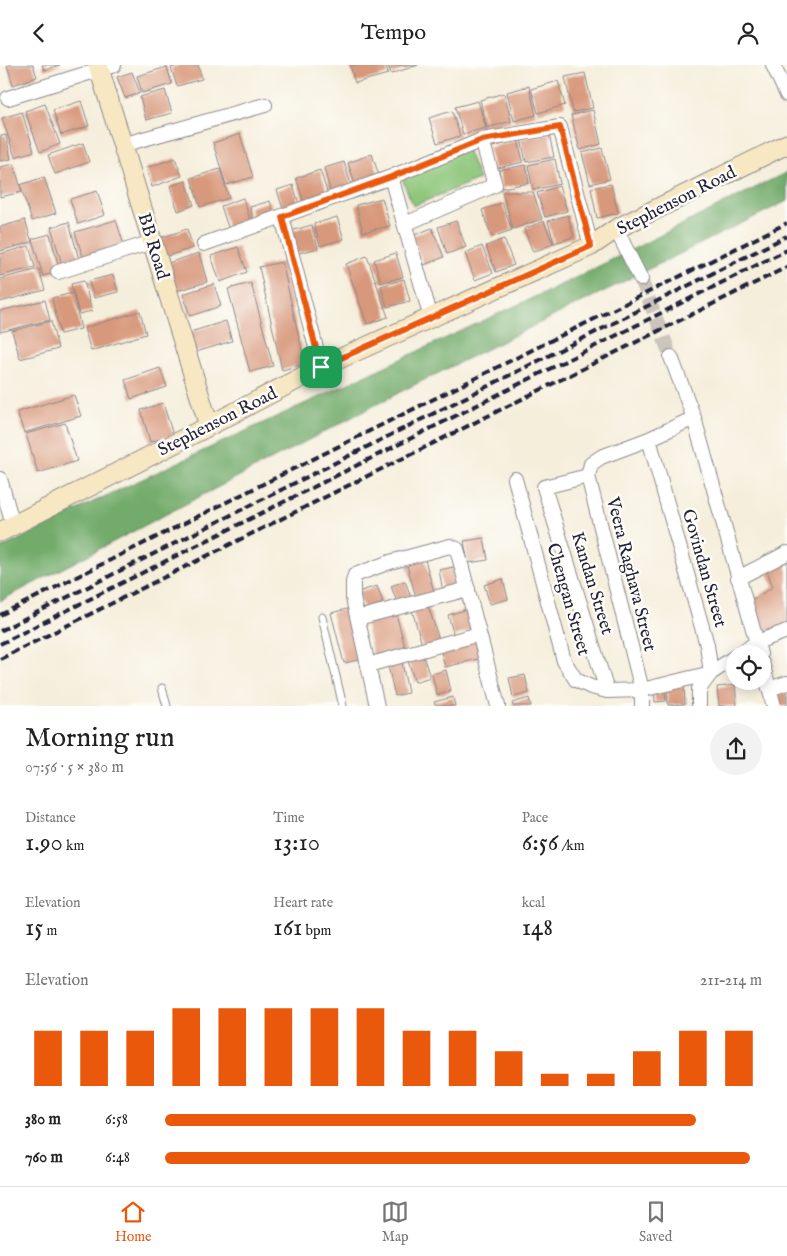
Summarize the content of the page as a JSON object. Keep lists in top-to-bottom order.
{
  "streets": {
    "main road": ["Stephenson Road", "BB Road"],
    "street": [
      "Govindan Street",
      "Veera Raghava Street",
      "Kandan Street",
      "Chengan Street"
    ]
  },
  "crossings": [
    ["Stephenson Road", "BB Road"],
    ["Govindan Street", "Chengan Street"],
    ["Veera Raghava Street", "Kandan Street"],
    ["Veera Raghava Street", "Chengan Street"],
    ["Kandan Street", "Chengan Street"]
  ],
  "page": {
    "header": "Tempo",
    "heading": ["Morning run", "07:56 · 5 × 380 m"],
    "stats": [
      ["Distance", "1.90 km"],
      ["Time", "13:10"],
      ["Pace", "6:56 /km"],
      ["Elevation", "15 m"],
      ["Heart rate", "161 bpm"],
      ["kcal", "148"]
    ],
    "chart": ["Elevation", "211–214 m"],
    "list": [
      {
        "name": "380 m",
        "note": "6:58"
      },
      {
        "name": "760 m",
        "note": "6:48"
      }
    ],
    "tabs": ["Home", "Map", "Saved"]
  }
}
